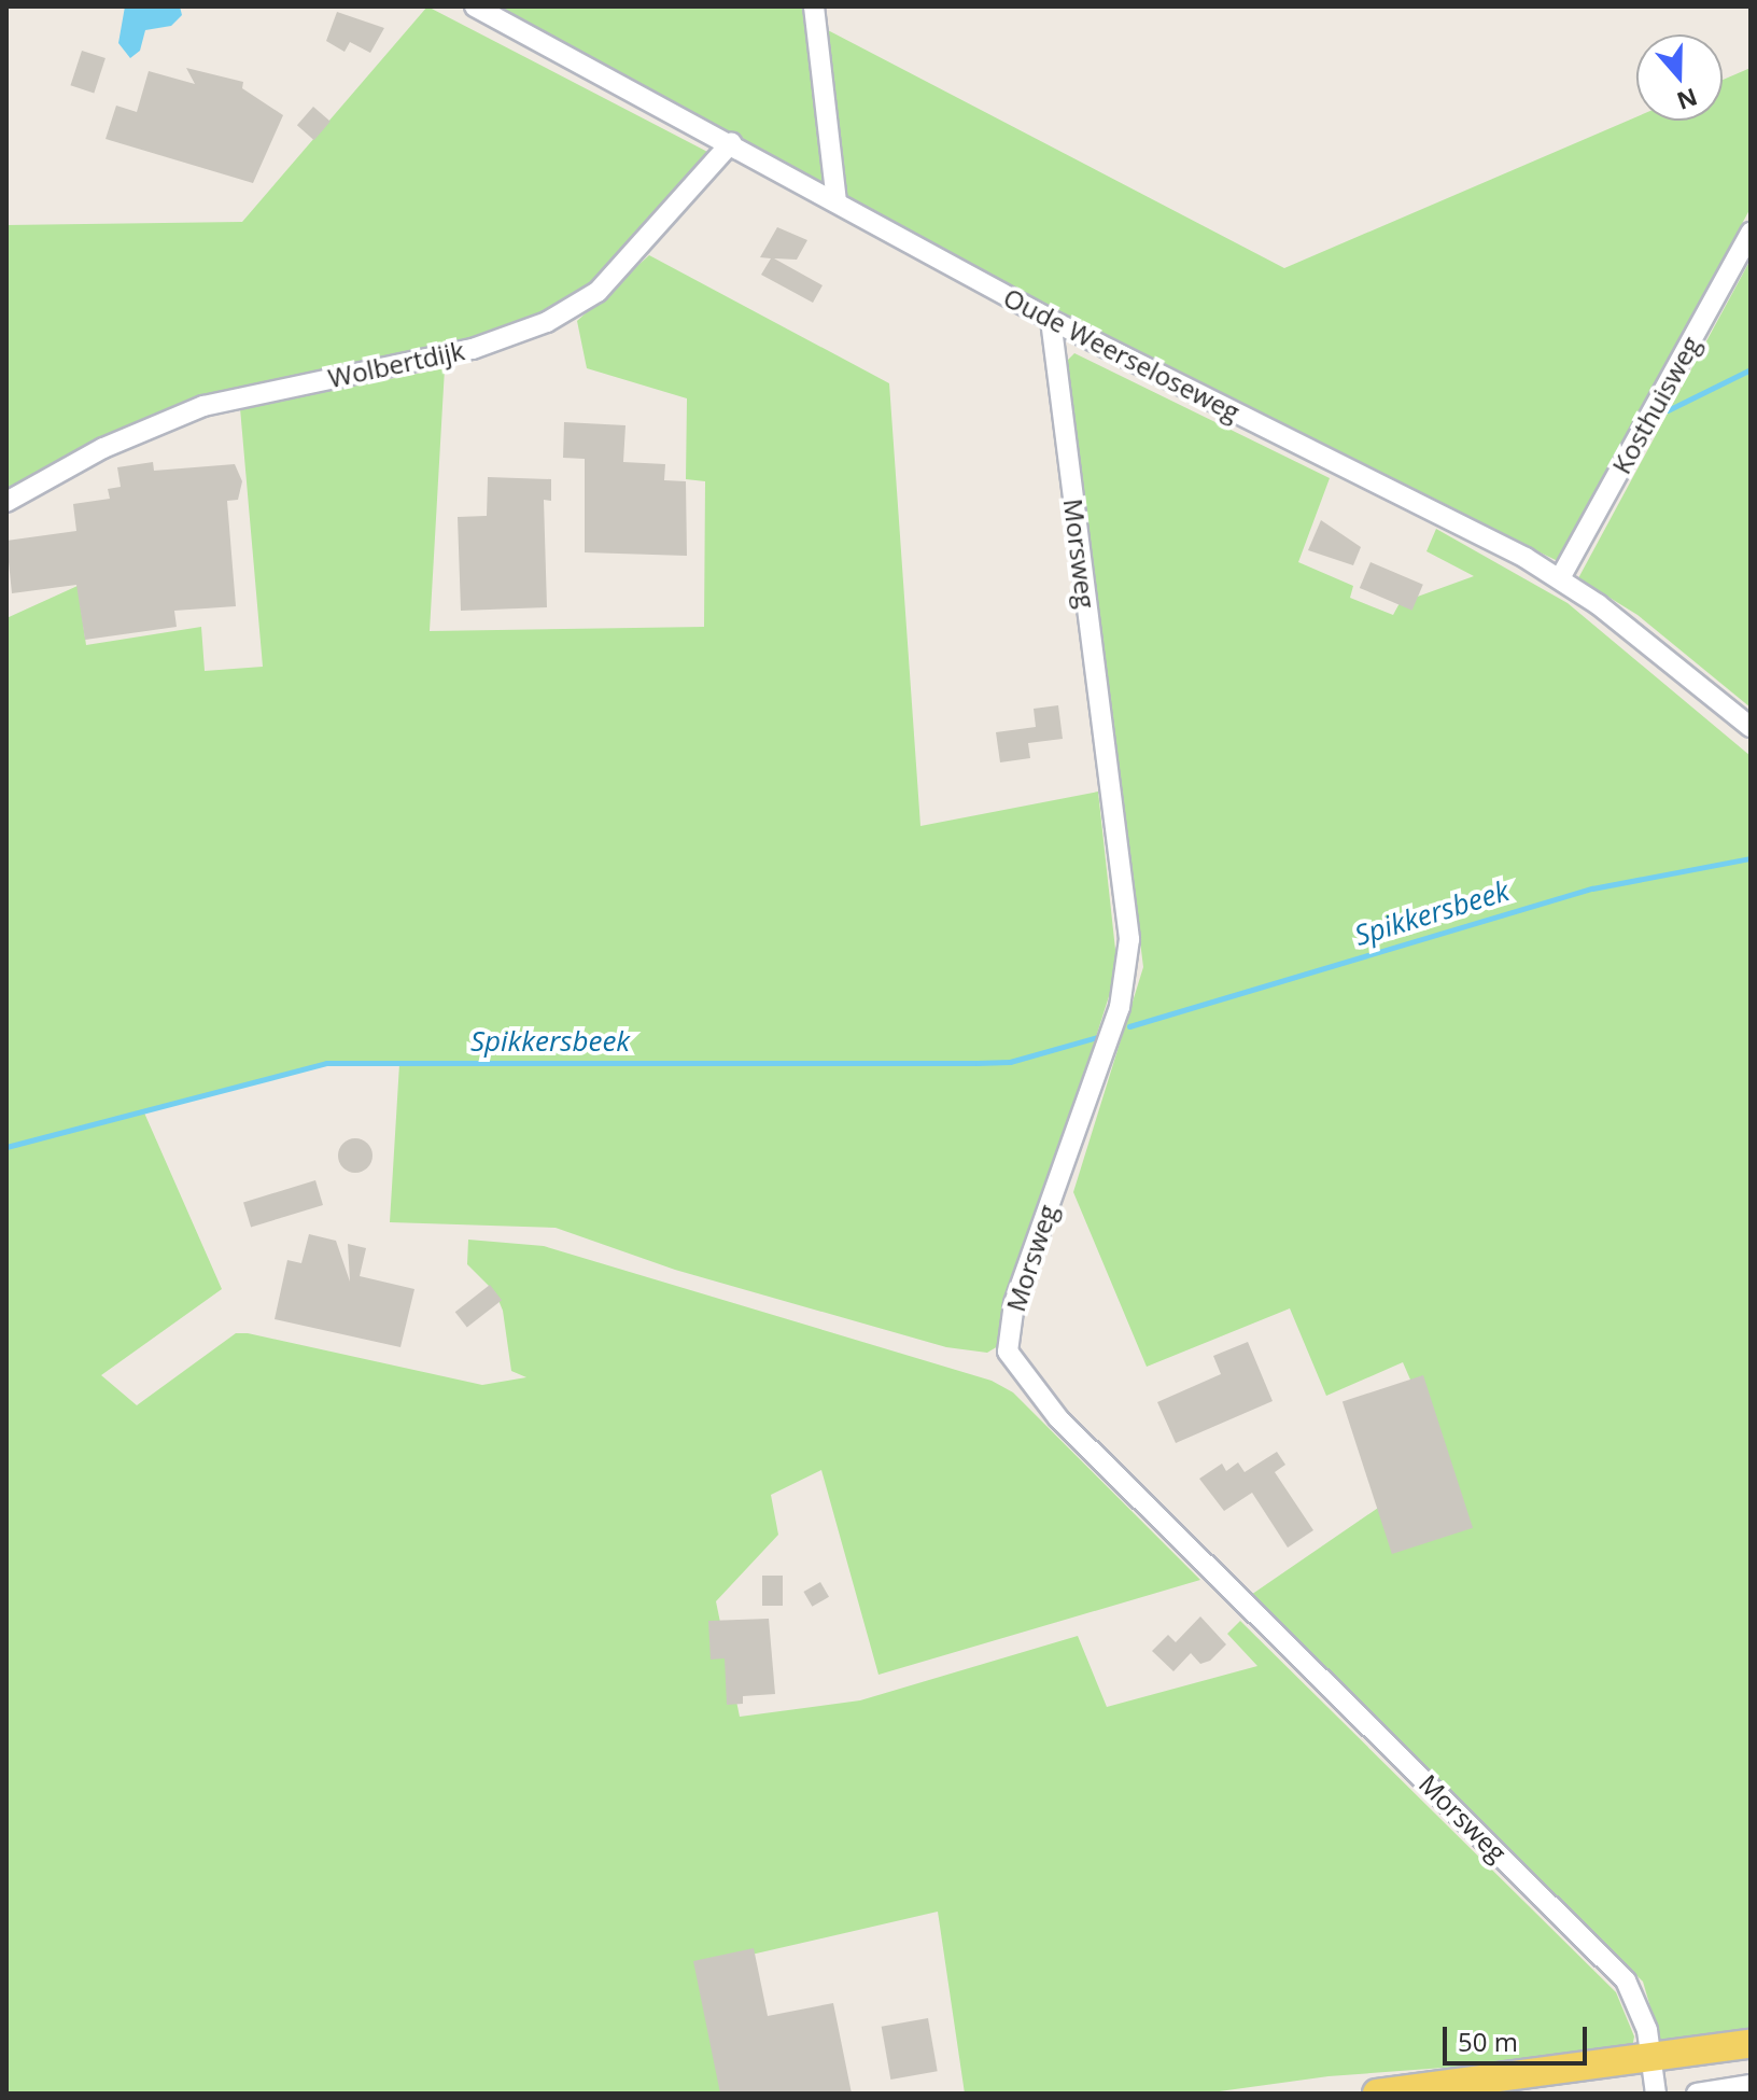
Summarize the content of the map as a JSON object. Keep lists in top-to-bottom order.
{
  "streets": {
    "street": [
      "Oude Weerseloseweg",
      "Wolbertdijk",
      "Kosthuisweg",
      "Morsweg"
    ]
  },
  "crossings": [
    ["Oude Weerseloseweg", "Wolbertdijk"],
    ["Oude Weerseloseweg", "Kosthuisweg"],
    ["Oude Weerseloseweg", "Morsweg"]
  ],
  "water": ["Spikkersbeek"],
  "scale_bar": "50 m",
  "north": "bottom"
}
